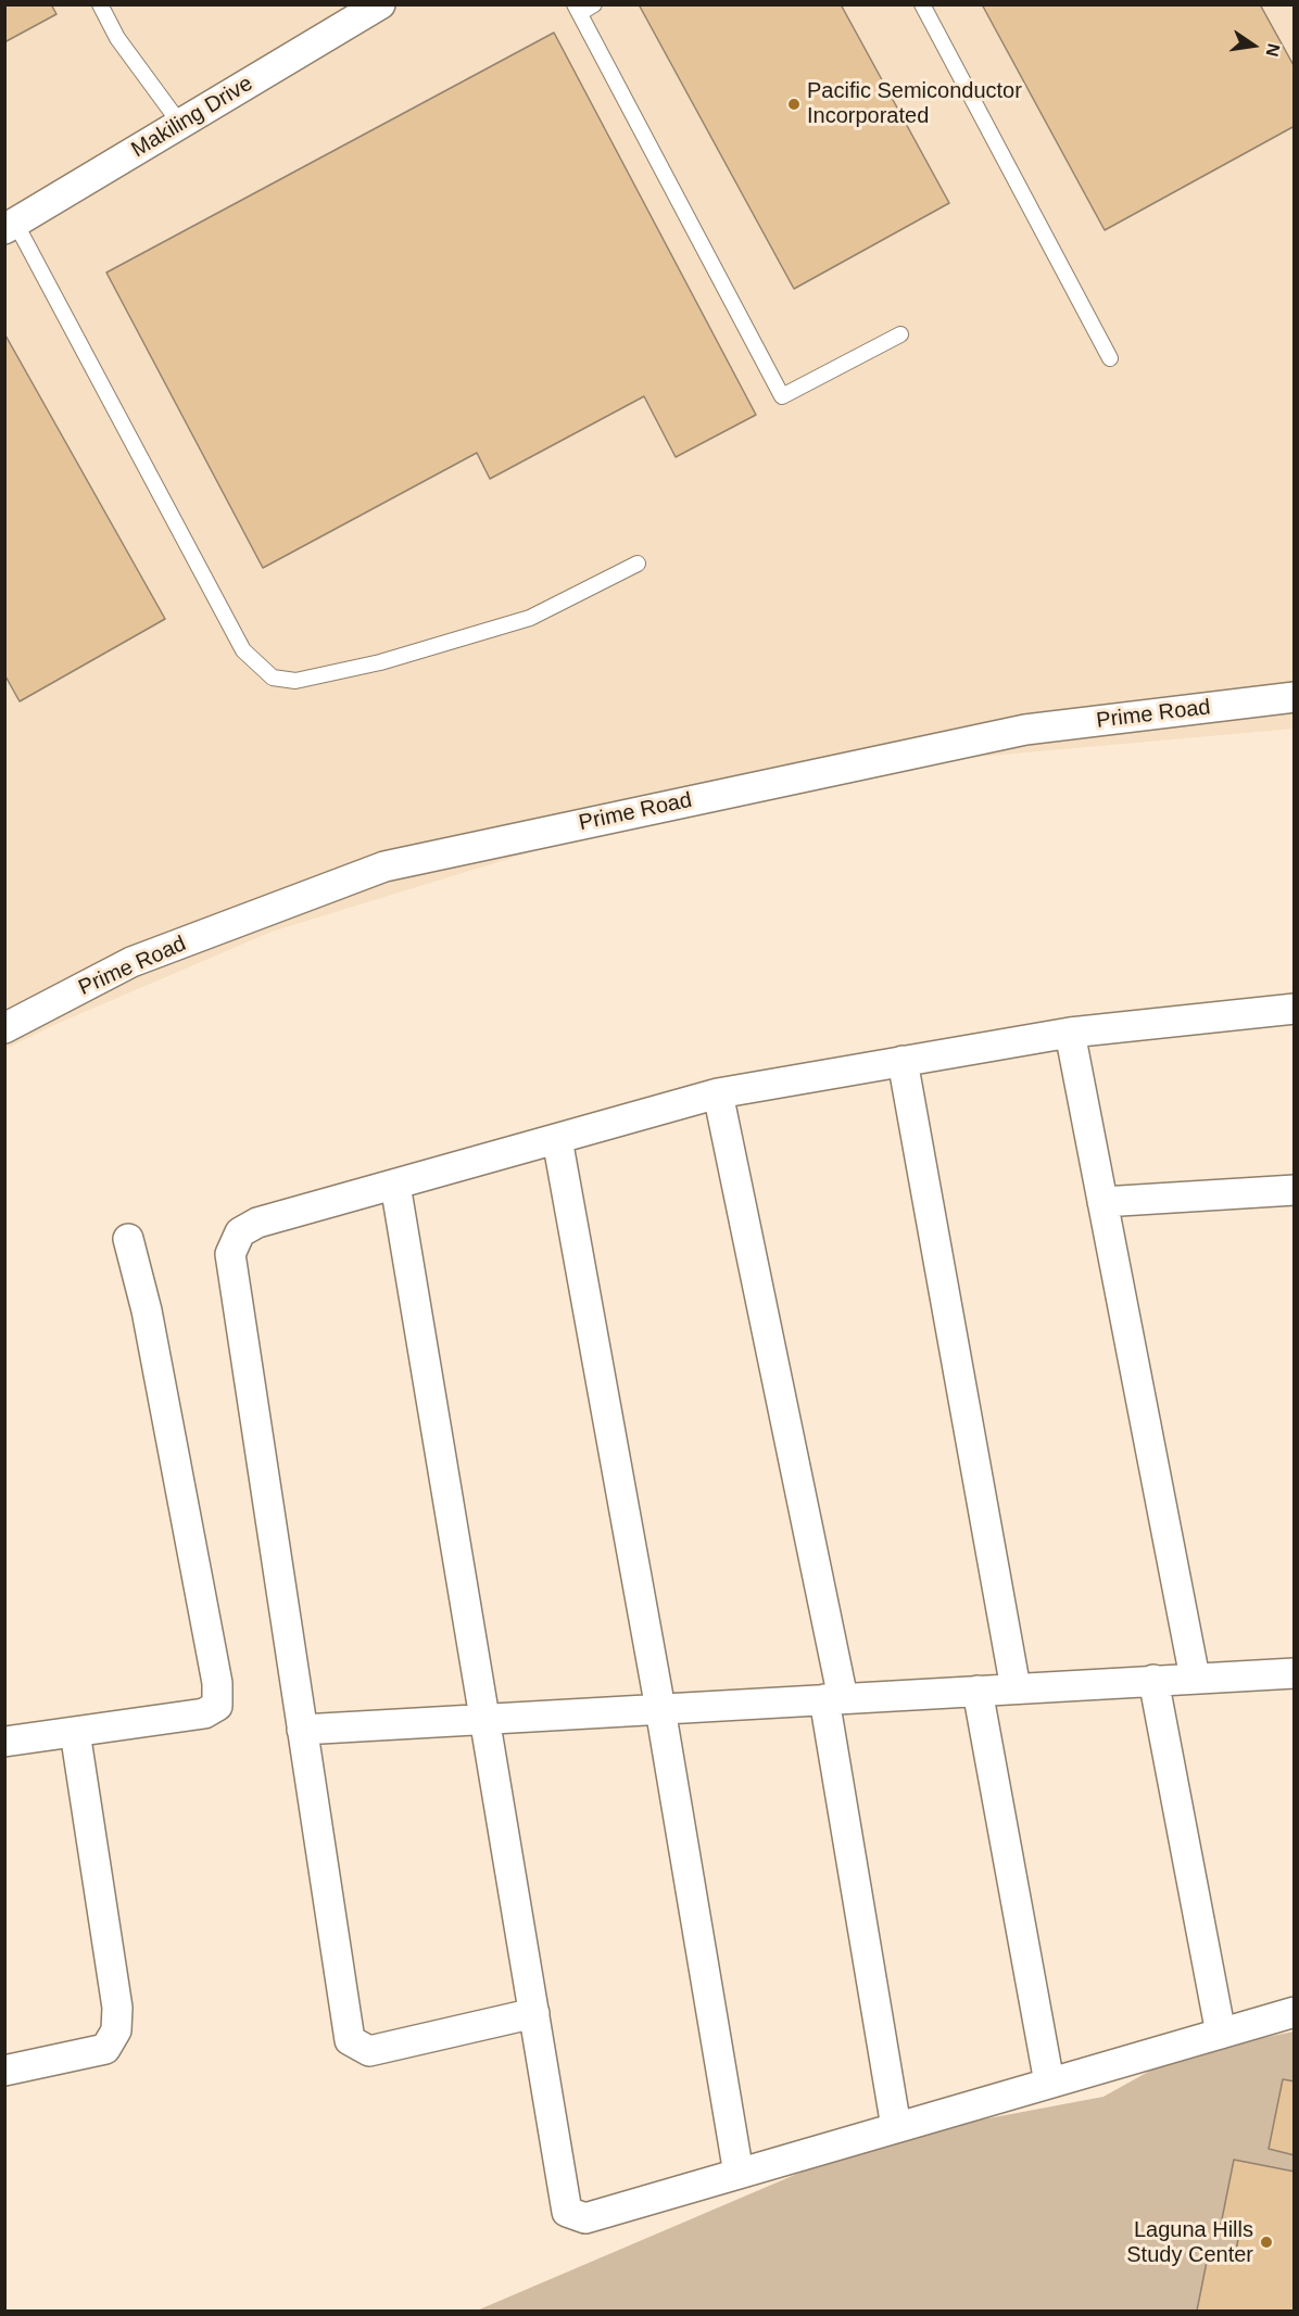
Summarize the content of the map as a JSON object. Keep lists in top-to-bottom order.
{
  "streets": {
    "street": ["Makiling Drive", "Prime Road"]
  },
  "places": ["Pacific Semiconductor Incorporated", "Laguna Hills Study Center"],
  "north": "right"
}
